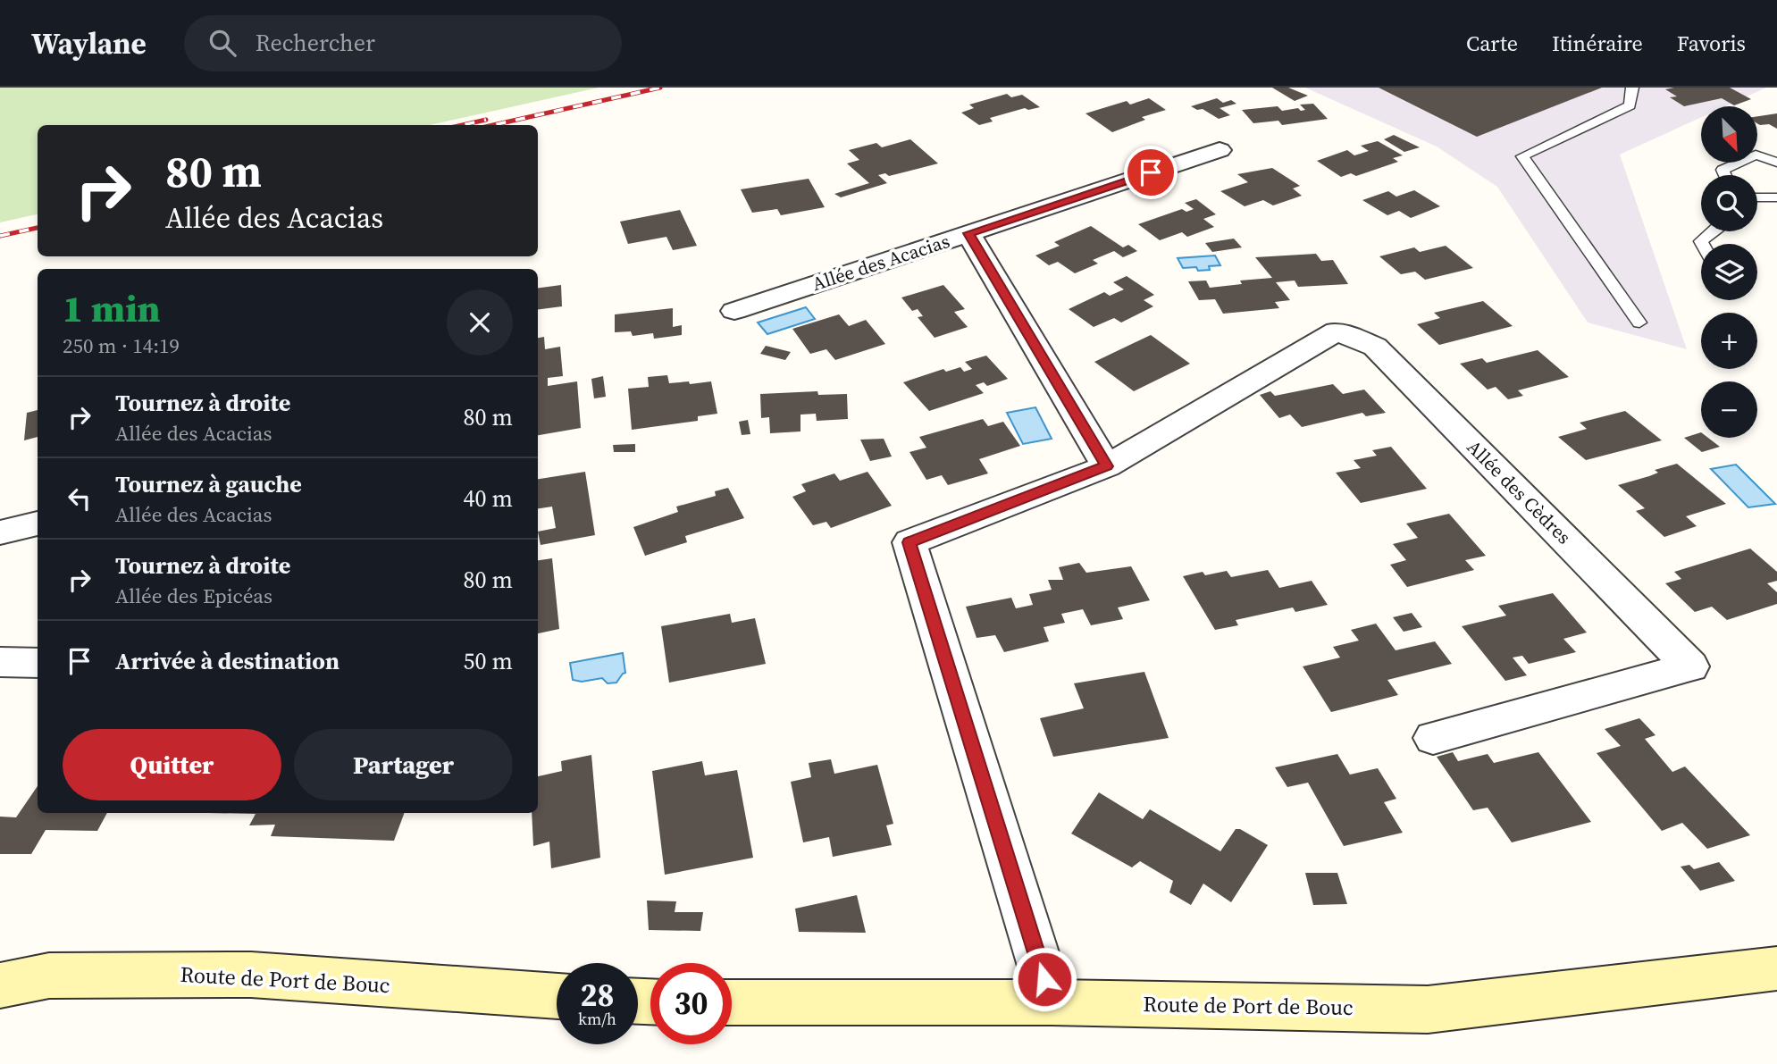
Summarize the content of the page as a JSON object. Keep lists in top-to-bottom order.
{
  "streets": {
    "main road": ["Route de Port de Bouc"],
    "street": ["Allée des Acacias", "Allée des Cèdres"]
  },
  "crossings": [
    ["Allée des Acacias", "Allée des Cèdres"]
  ],
  "north": "bottom right",
  "page": {
    "header": "Waylane",
    "search": "Rechercher",
    "nav": ["Carte", "Itinéraire", "Favoris"],
    "map_buttons": ["+", "−"],
    "turn": ["80 m", "Allée des Acacias"],
    "heading": ["1 min", "250 m · 14:19"],
    "list": [
      {
        "name": "Tournez à droite",
        "note": "Allée des Acacias",
        "value": "80 m"
      },
      {
        "name": "Tournez à gauche",
        "note": "Allée des Acacias",
        "value": "40 m"
      },
      {
        "name": "Tournez à droite",
        "note": "Allée des Epicéas",
        "value": "80 m"
      },
      {
        "name": "Arrivée à destination",
        "value": "50 m"
      }
    ],
    "buttons": ["Quitter", "Partager"],
    "speed": "28 km/h",
    "limit": "30"
  }
}
